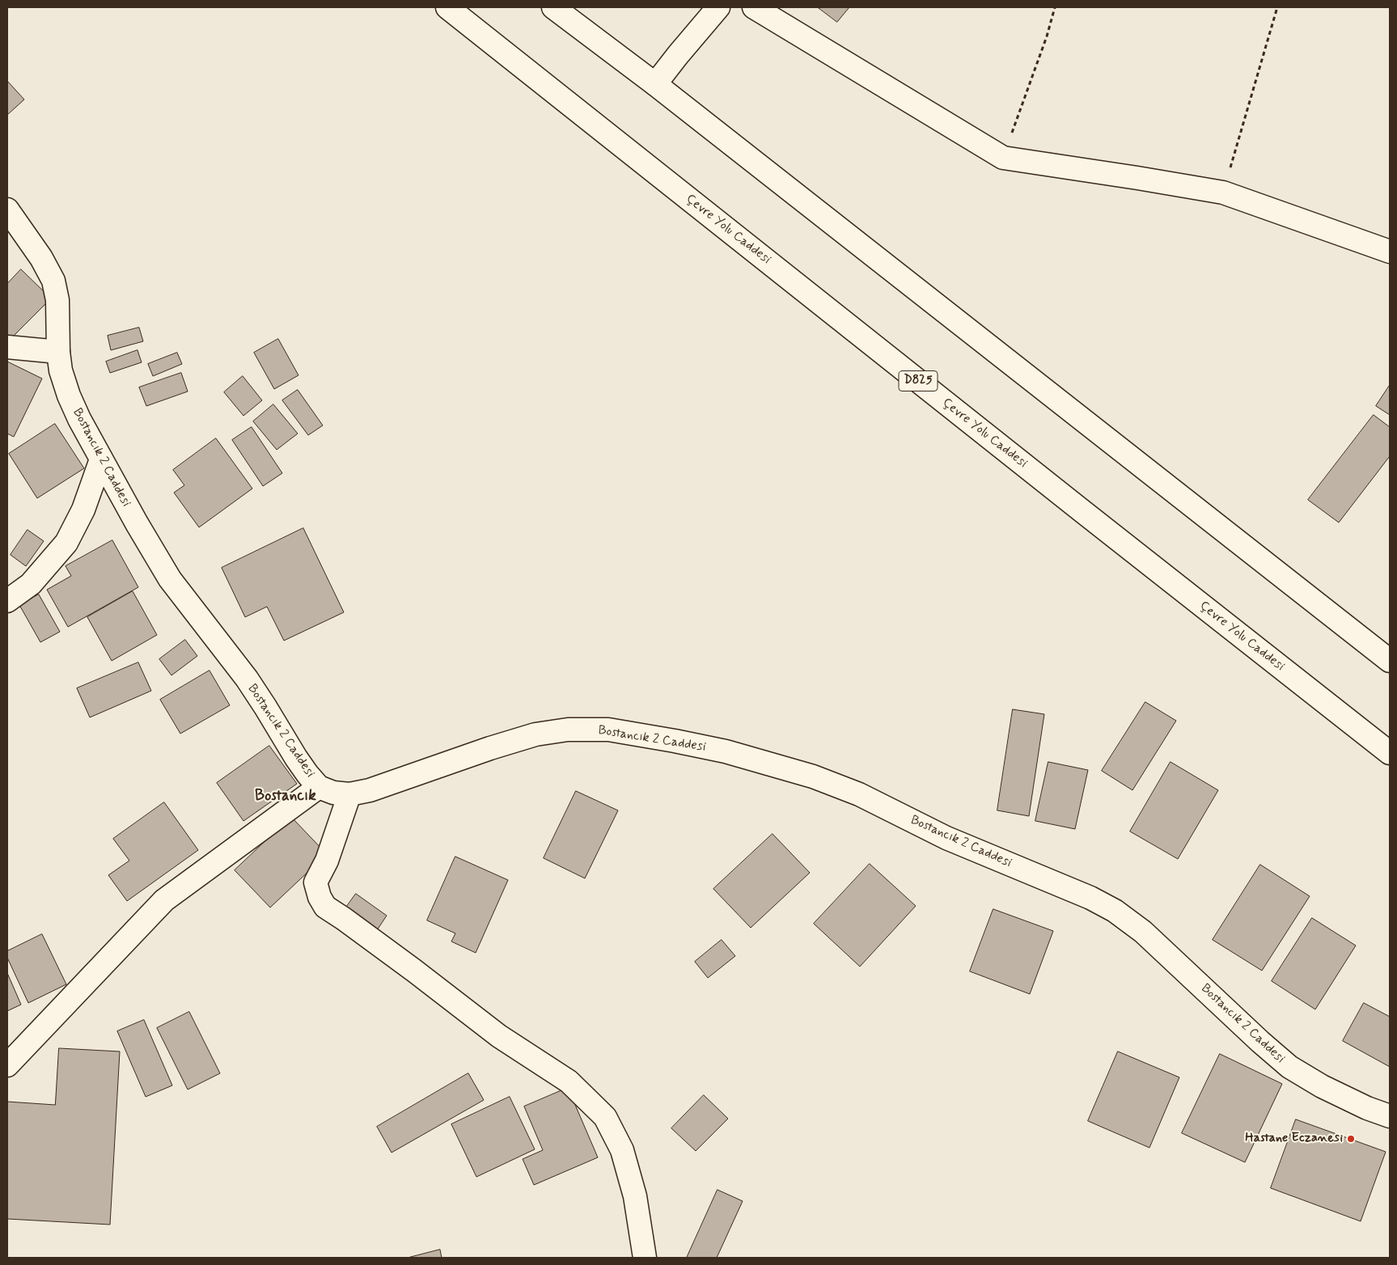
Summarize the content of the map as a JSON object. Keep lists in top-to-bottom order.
{
  "streets": {
    "main road": ["Çevre Yolu Caddesi", "D825", "Bostancık 2 Caddesi"]
  },
  "districts": ["Bostancık"],
  "places": ["Hastane Eczanesi"]
}
